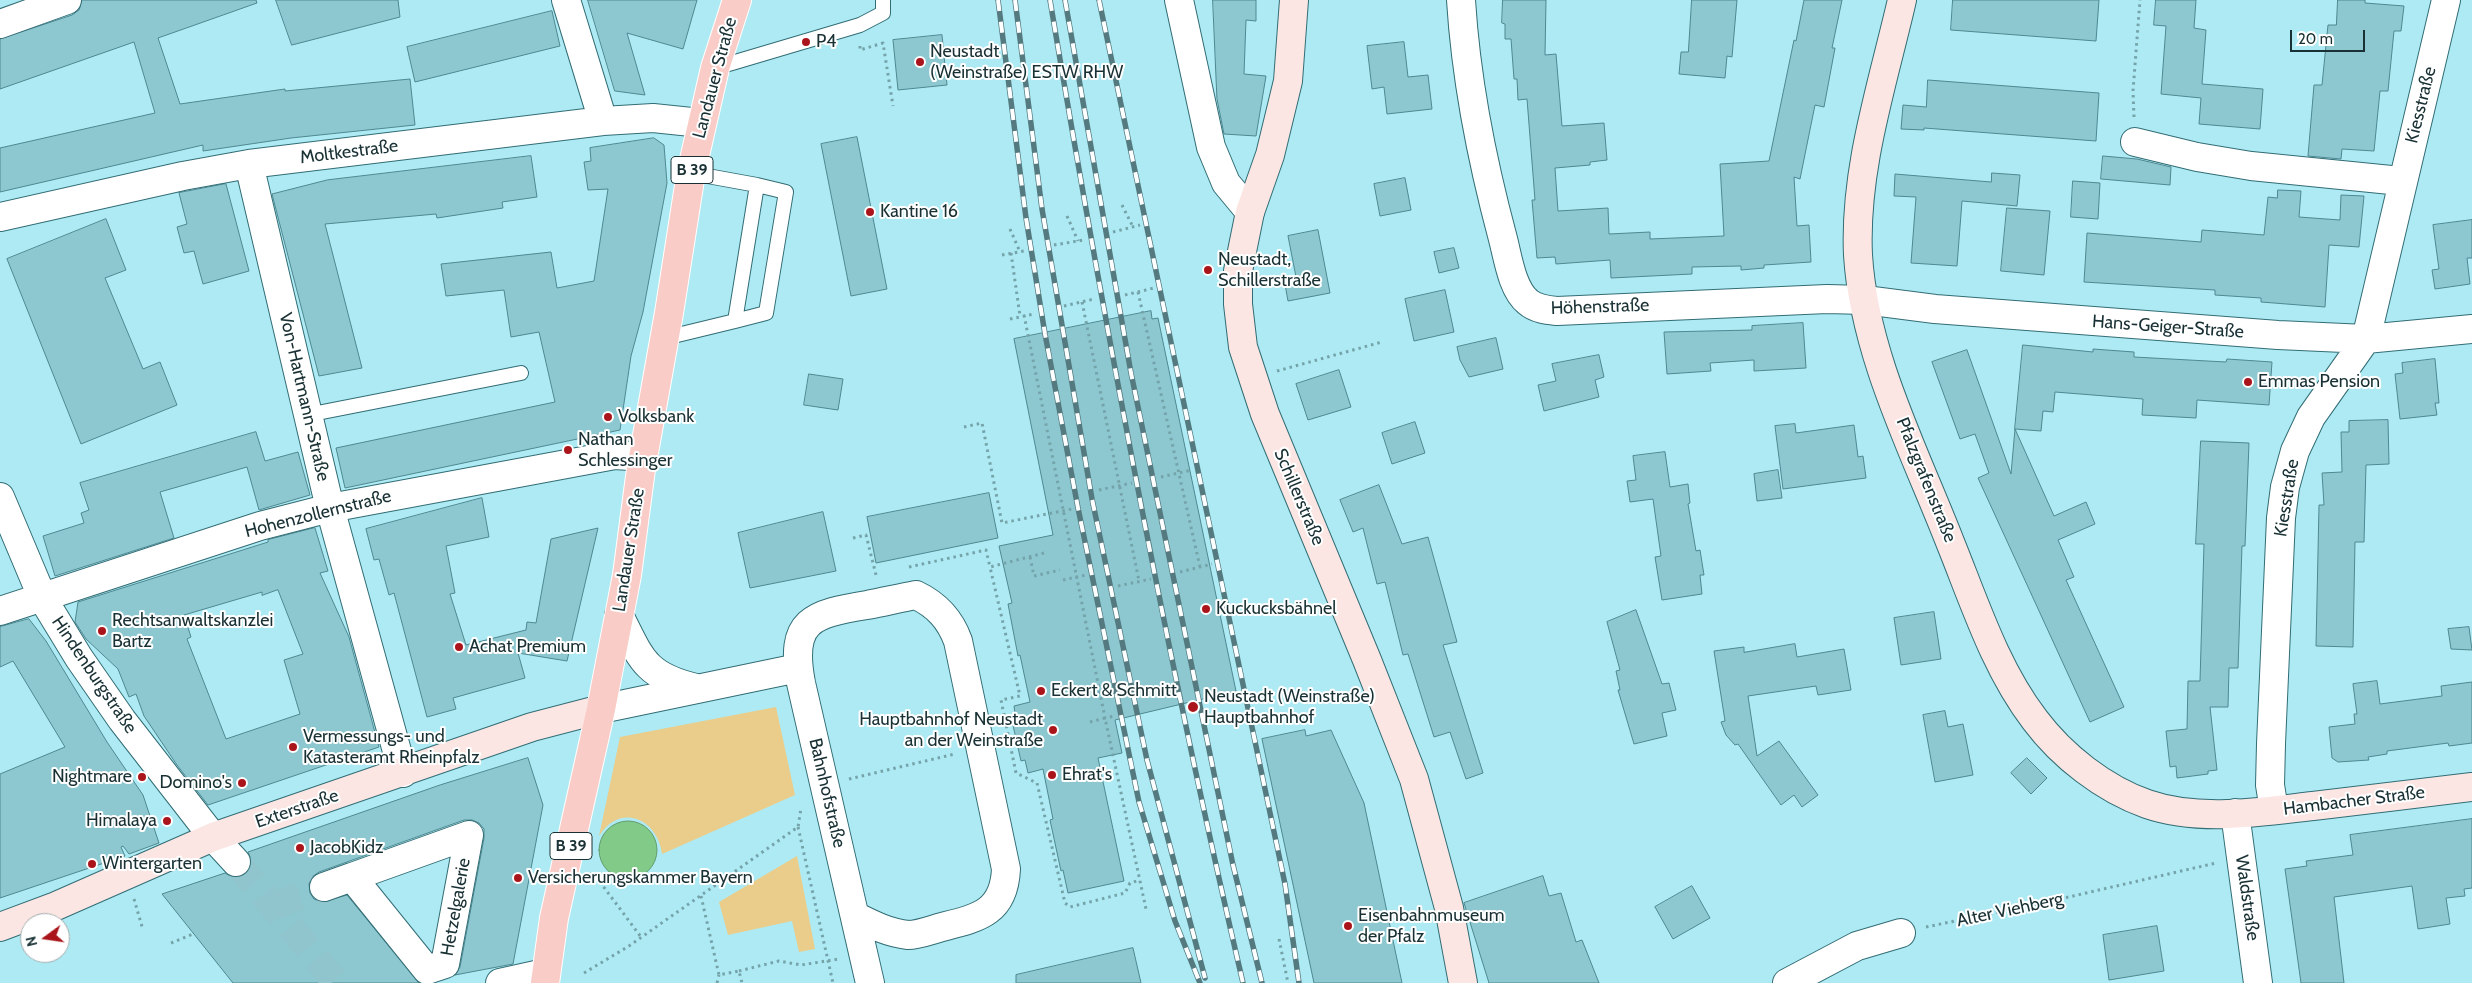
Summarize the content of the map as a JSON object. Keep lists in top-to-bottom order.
{
  "streets": {
    "main road": ["Landauer Straße", "B 39"],
    "street": [
      "Kiesstraße",
      "Moltkestraße",
      "Höhenstraße",
      "Hans-Geiger-Straße",
      "Von-Hartmann-Straße",
      "Pfalzgrafenstraße",
      "Schillerstraße",
      "Hohenzollernstraße",
      "Hindenburgstraße",
      "Bahnhofstraße",
      "Hambacher Straße",
      "Exterstraße",
      "Waldstraße",
      "Hetzelgalerie"
    ],
    "path": ["Alter Viehberg"]
  },
  "crossings": [
    ["Landauer Straße", "Moltkestraße"],
    ["Landauer Straße", "Hohenzollernstraße"],
    ["Landauer Straße", "Exterstraße"],
    ["Kiesstraße", "Hans-Geiger-Straße"],
    ["Kiesstraße", "Hambacher Straße"],
    ["Moltkestraße", "Von-Hartmann-Straße"],
    ["Höhenstraße", "Hans-Geiger-Straße"],
    ["Höhenstraße", "Pfalzgrafenstraße"],
    ["Hans-Geiger-Straße", "Pfalzgrafenstraße"],
    ["Von-Hartmann-Straße", "Hohenzollernstraße"],
    ["Von-Hartmann-Straße", "Exterstraße"],
    ["Pfalzgrafenstraße", "Hambacher Straße"],
    ["Pfalzgrafenstraße", "Waldstraße"],
    ["Hohenzollernstraße", "Hindenburgstraße"],
    ["Hindenburgstraße", "Exterstraße"],
    ["Hambacher Straße", "Waldstraße"],
    ["Waldstraße", "Alter Viehberg"]
  ],
  "places": [
    "P4",
    "Neustadt (Weinstraße) ESTW RHW",
    "Kantine 16",
    "Neustadt, Schillerstraße",
    "Emmas Pension",
    "Volksbank",
    "Nathan Schlessinger",
    "Kuckucksbähnel",
    "Rechtsanwaltskanzlei Bartz",
    "Achat Premium",
    "Eckert & Schmitt",
    "Neustadt (Weinstraße) Hauptbahnhof",
    "Hauptbahnhof Neustadt an der Weinstraße",
    "Vermessungs- und Katasteramt Rheinpfalz",
    "Ehrat's",
    "Nightmare",
    "Domino's",
    "Himalaya",
    "JacobKidz",
    "Wintergarten",
    "Versicherungskammer Bayern",
    "Eisenbahnmuseum der Pfalz"
  ],
  "scale_bar": "20 m",
  "north": "left"
}
